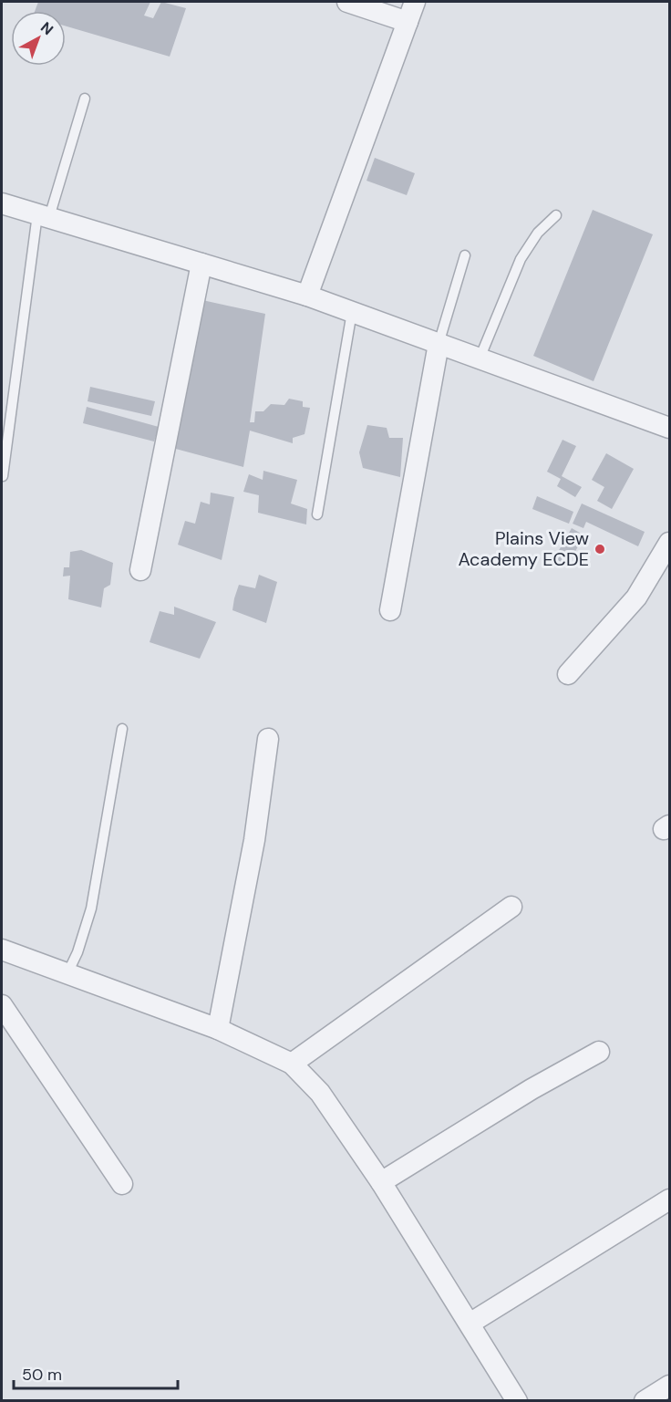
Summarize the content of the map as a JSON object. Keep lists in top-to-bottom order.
{
  "places": ["Plains View Academy ECDE"],
  "scale_bar": "50 m",
  "north": "top right"
}
